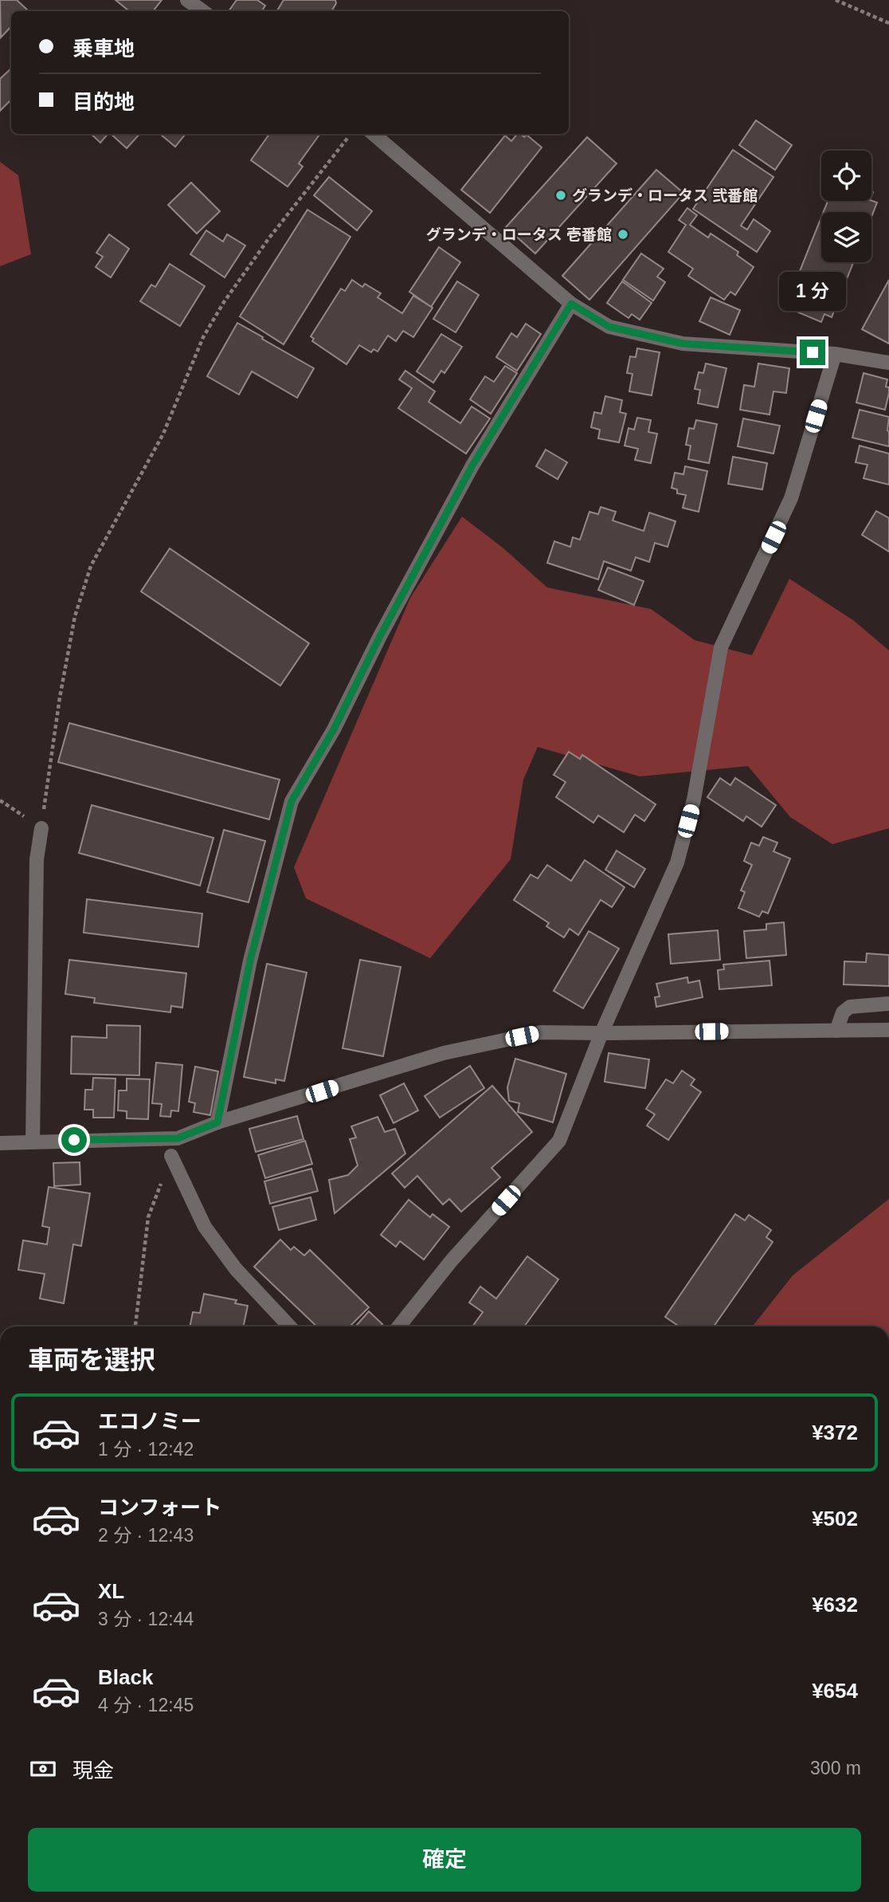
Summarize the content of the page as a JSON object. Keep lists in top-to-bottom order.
{
  "places": ["グランデ・ロータス 弐番館", "グランデ・ロータス 壱番館"],
  "page": {
    "banner": ["乗車地", "目的地"],
    "bubble": "1 分",
    "heading": "車両を選択",
    "list": [
      {
        "name": "エコノミー",
        "note": "1 分 · 12:42",
        "value": "¥372"
      },
      {
        "name": "コンフォート",
        "note": "2 分 · 12:43",
        "value": "¥502"
      },
      {
        "name": "XL",
        "note": "3 分 · 12:44",
        "value": "¥632"
      },
      {
        "name": "Black",
        "note": "4 分 · 12:45",
        "value": "¥654"
      }
    ],
    "pay": ["現金", "300 m"],
    "buttons": "確定"
  }
}
